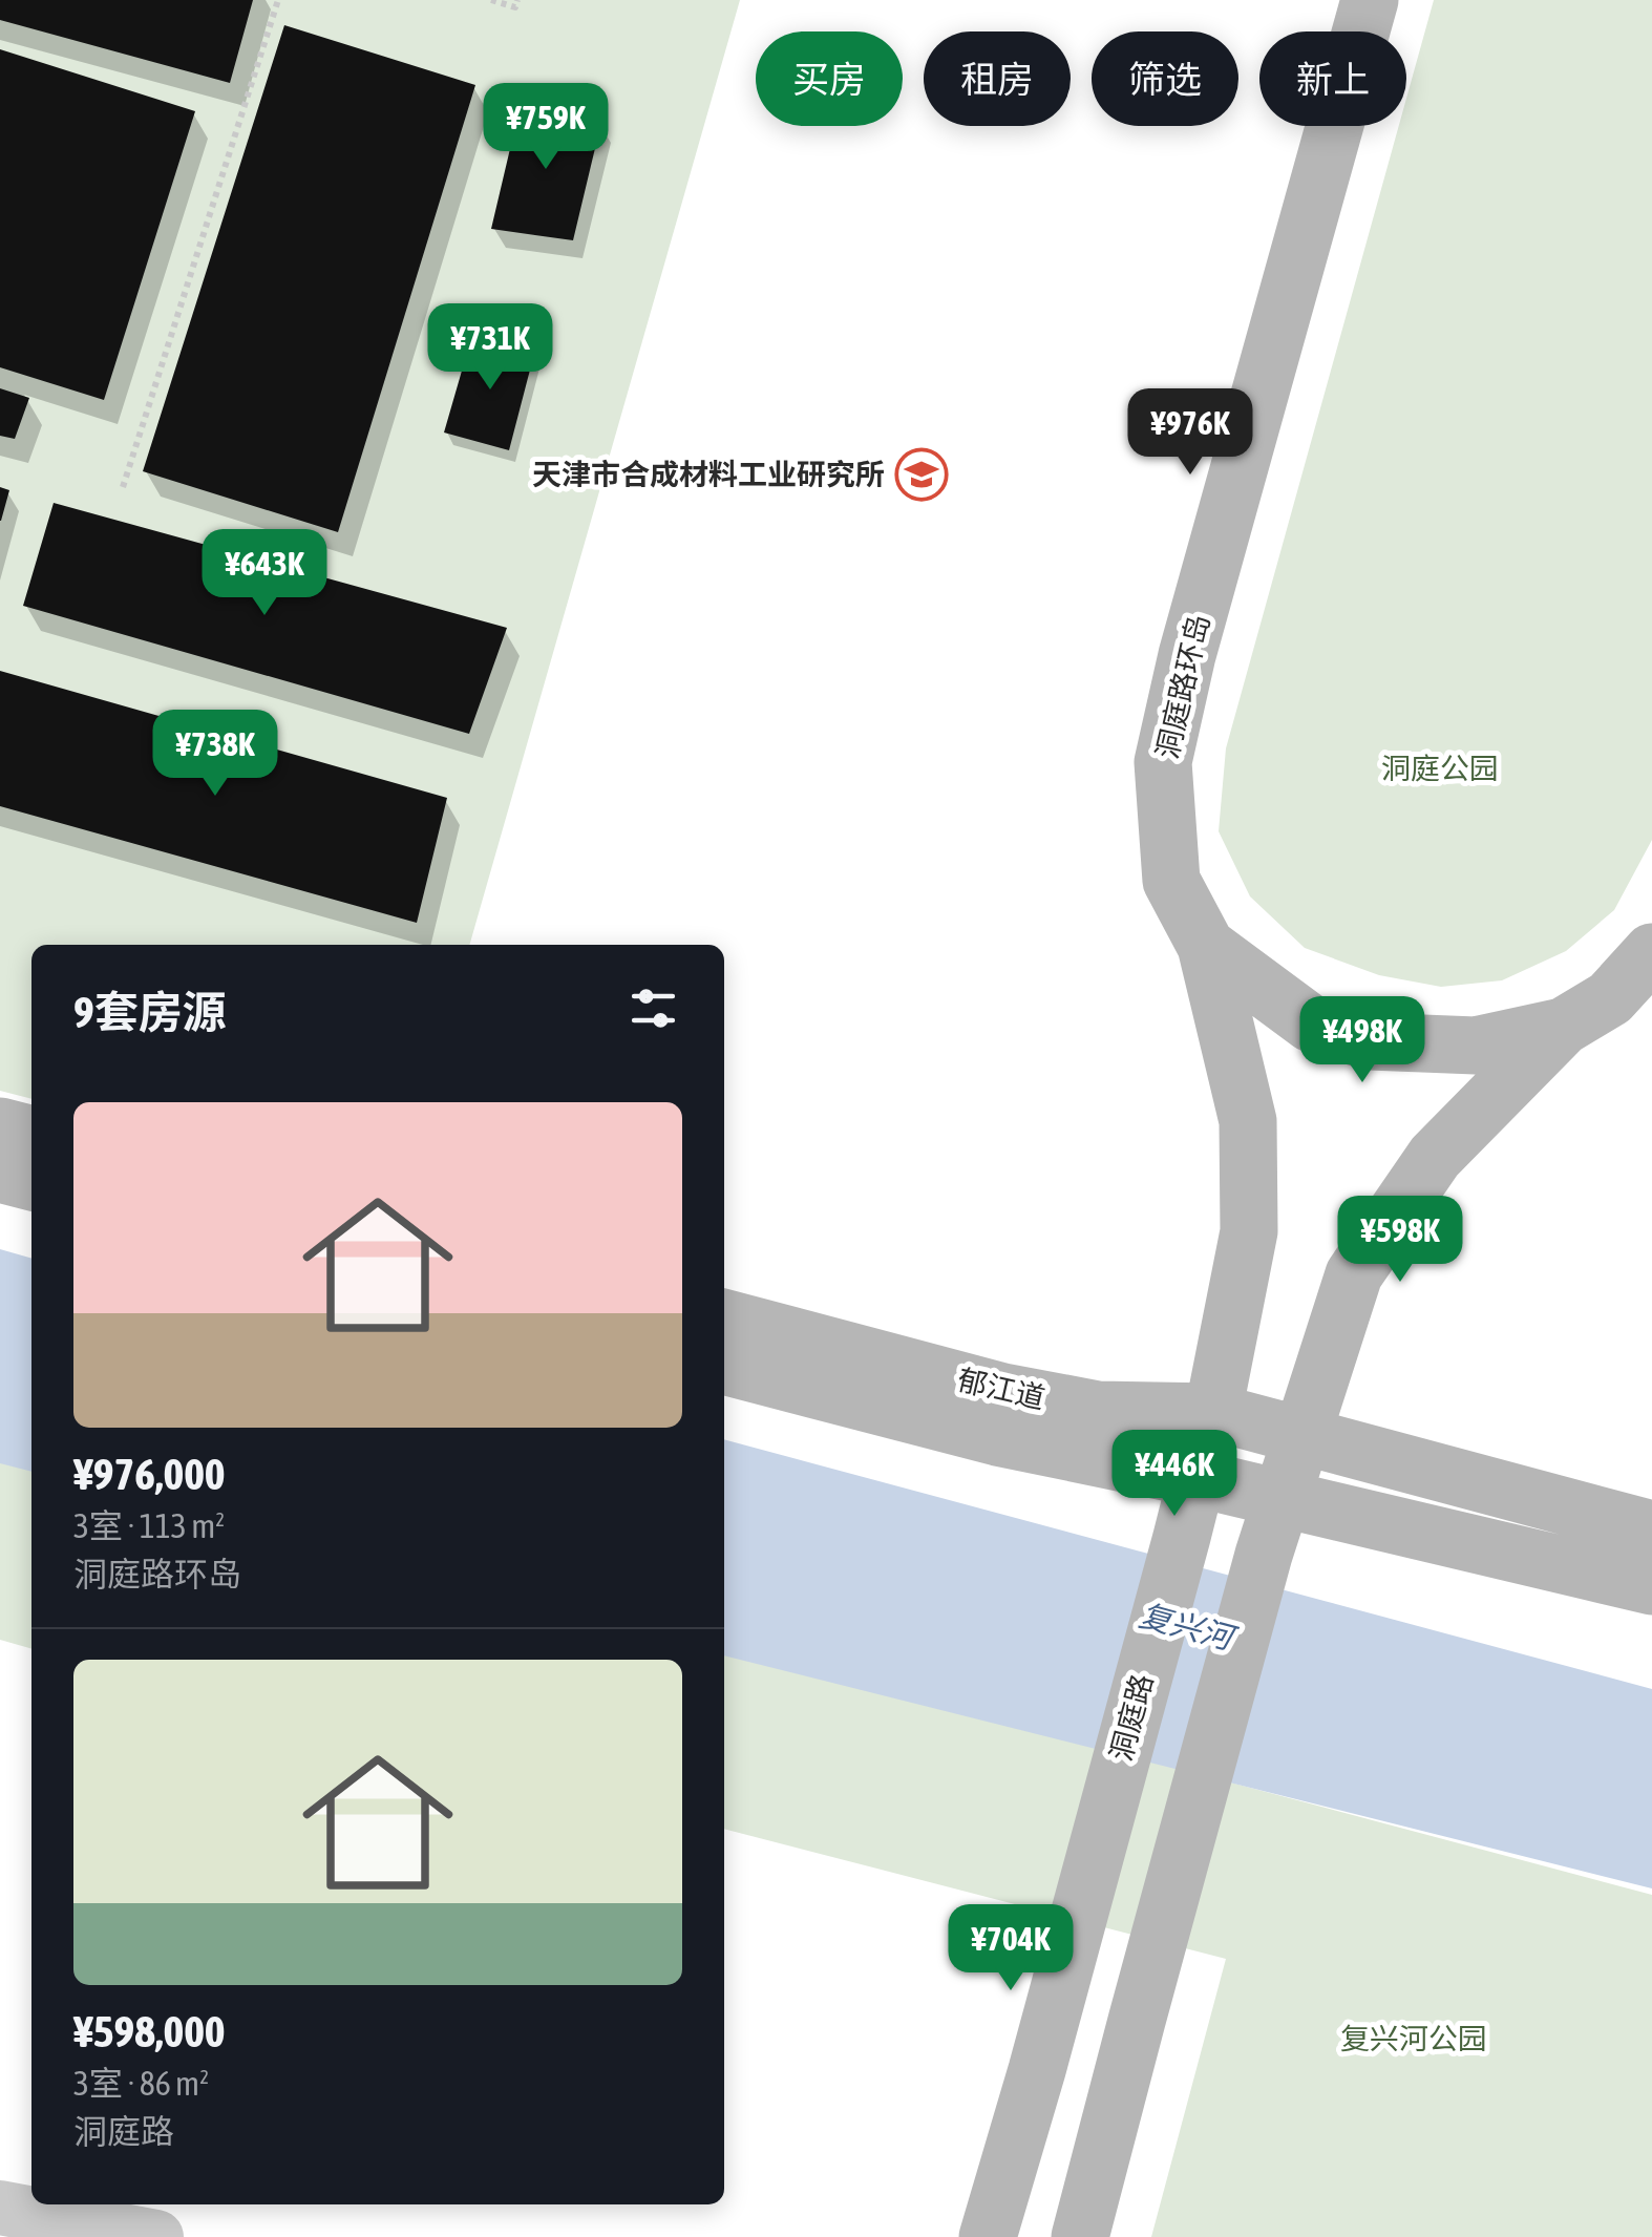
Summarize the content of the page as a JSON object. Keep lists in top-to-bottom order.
{
  "streets": {
    "main road": ["洞庭路环岛", "郁江道", "洞庭路"]
  },
  "crossings": [
    ["洞庭路环岛", "洞庭路"],
    ["郁江道", "洞庭路"]
  ],
  "water": ["复兴河"],
  "parks": ["洞庭公园", "复兴河公园"],
  "places": {
    "school or university": ["天津市合成材料工业研究所"]
  },
  "page": {
    "chip": [
      "买房",
      "租房",
      "筛选",
      "新上"
    ],
    "price": [
      "¥759K",
      "¥731K",
      "¥976K",
      "¥643K",
      "¥738K",
      "¥498K",
      "¥598K",
      "¥446K",
      "¥704K"
    ],
    "heading": "9套房源",
    "list": [
      {
        "name": "¥976,000",
        "note": "3室 · 113 m² · 洞庭路环岛"
      },
      {
        "name": "¥598,000",
        "note": "3室 · 86 m² · 洞庭路"
      }
    ]
  }
}
